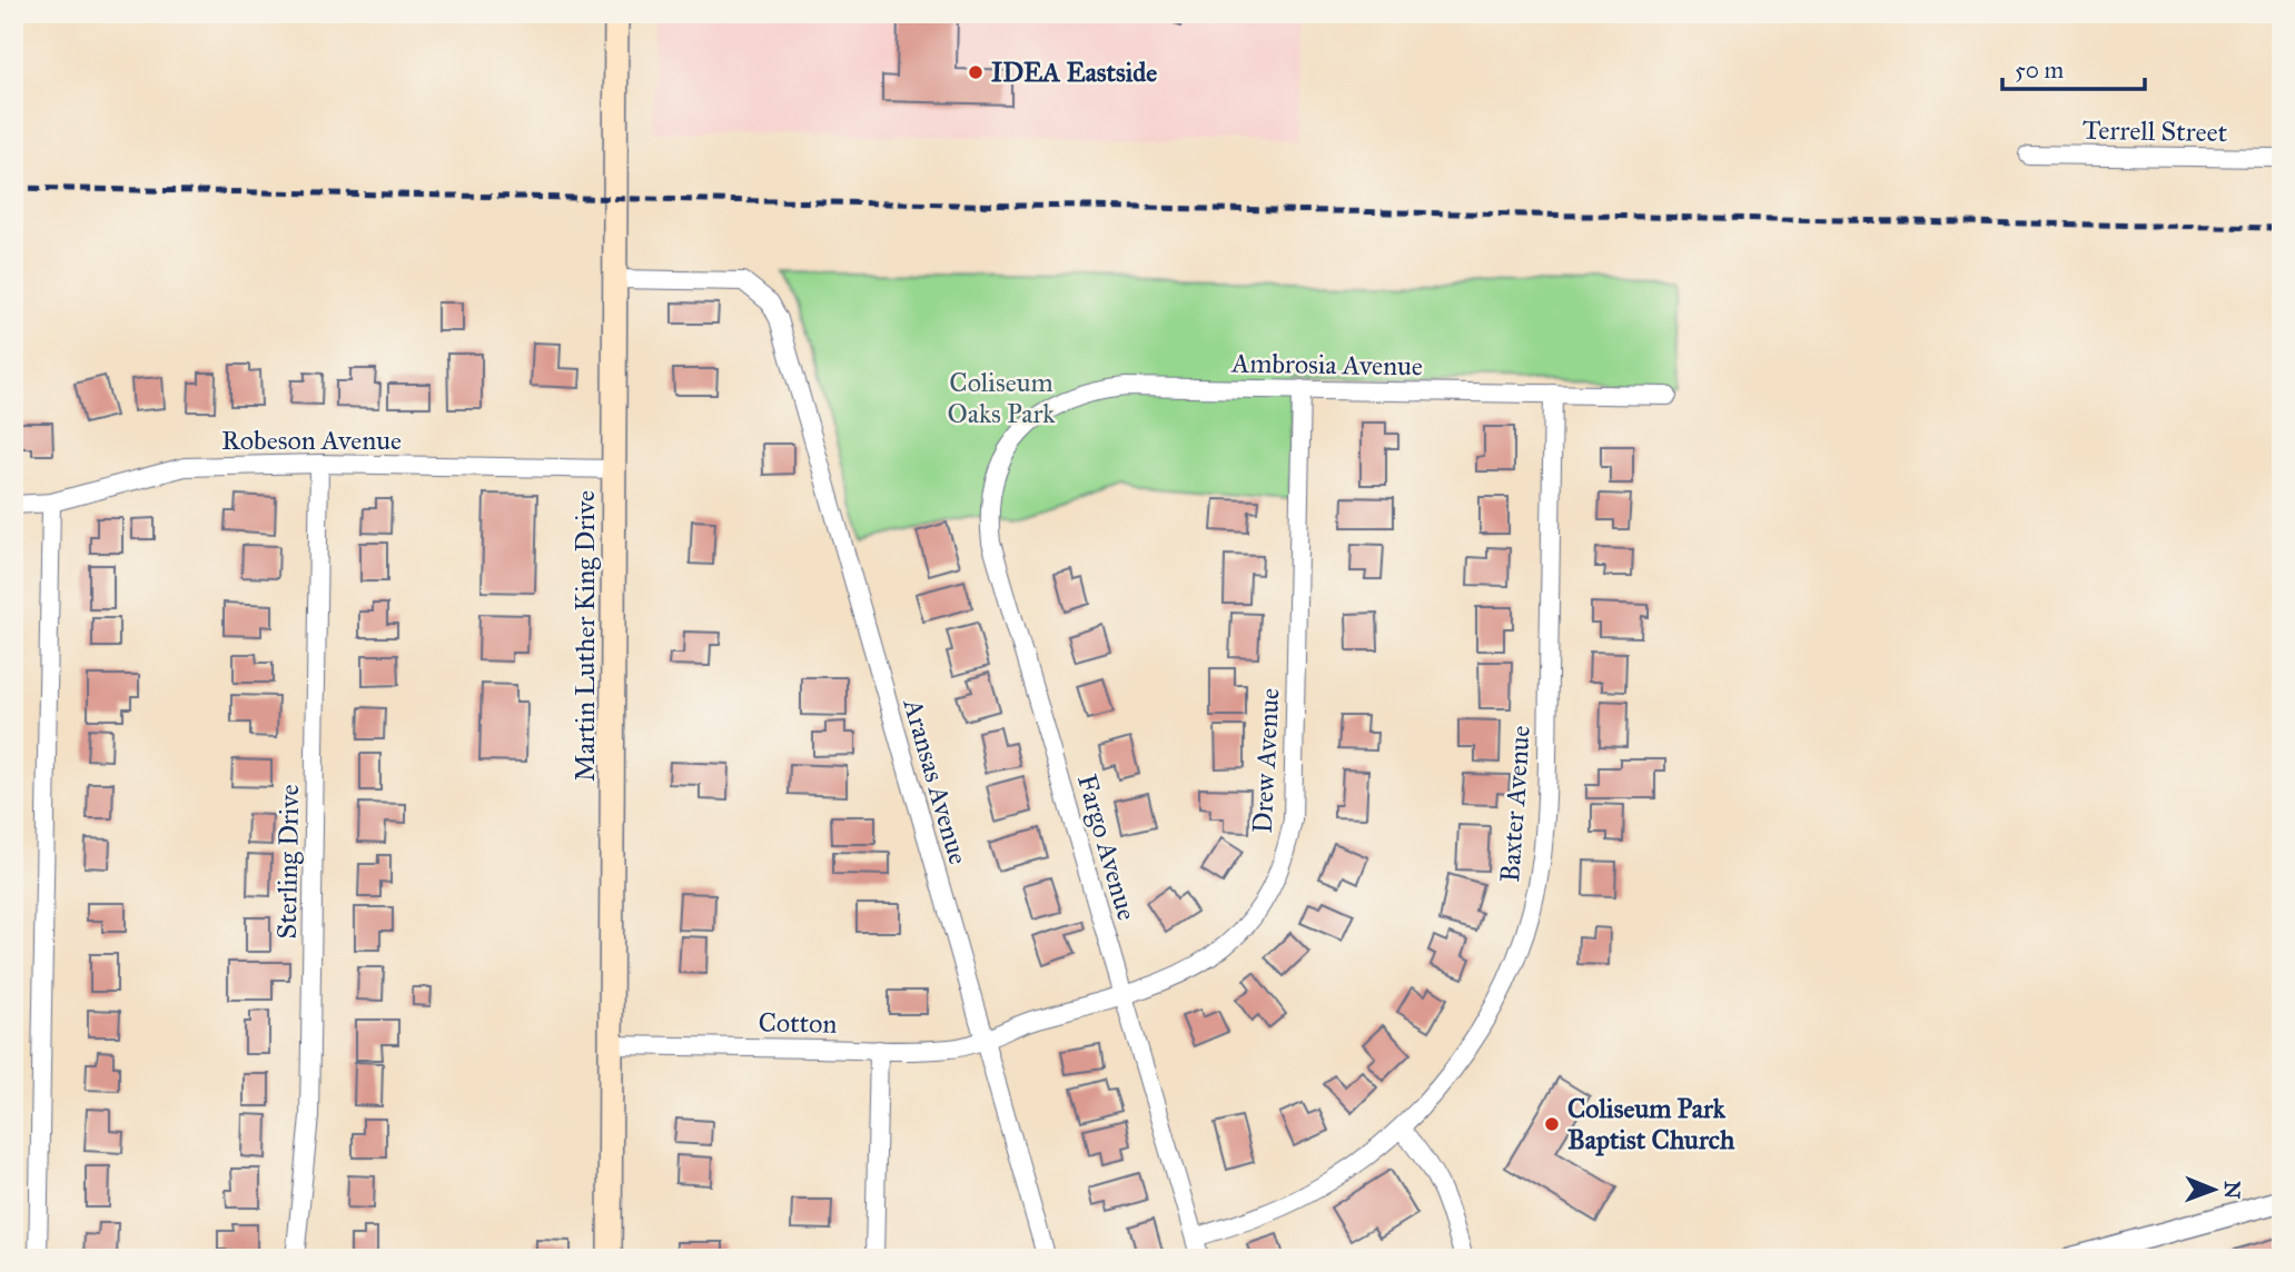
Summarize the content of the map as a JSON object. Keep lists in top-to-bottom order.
{
  "streets": {
    "main road": ["Martin Luther King Drive"],
    "street": [
      "Terrell Street",
      "Ambrosia Avenue",
      "Robeson Avenue",
      "Drew Avenue",
      "Aransas Avenue",
      "Baxter Avenue",
      "Fargo Avenue",
      "Sterling Drive",
      "Cotton"
    ]
  },
  "crossings": [
    ["Ambrosia Avenue", "Drew Avenue"],
    ["Ambrosia Avenue", "Baxter Avenue"],
    ["Ambrosia Avenue", "Fargo Avenue"],
    ["Robeson Avenue", "Martin Luther King Drive"],
    ["Robeson Avenue", "Sterling Drive"],
    ["Martin Luther King Drive", "Aransas Avenue"],
    ["Martin Luther King Drive", "Cotton"],
    ["Drew Avenue", "Aransas Avenue"],
    ["Drew Avenue", "Fargo Avenue"],
    ["Drew Avenue", "Cotton"],
    ["Aransas Avenue", "Cotton"],
    ["Baxter Avenue", "Fargo Avenue"]
  ],
  "parks": ["Coliseum Oaks Park"],
  "places": ["IDEA Eastside", "Coliseum Park Baptist Church"],
  "scale_bar": "50 m",
  "north": "right"
}
